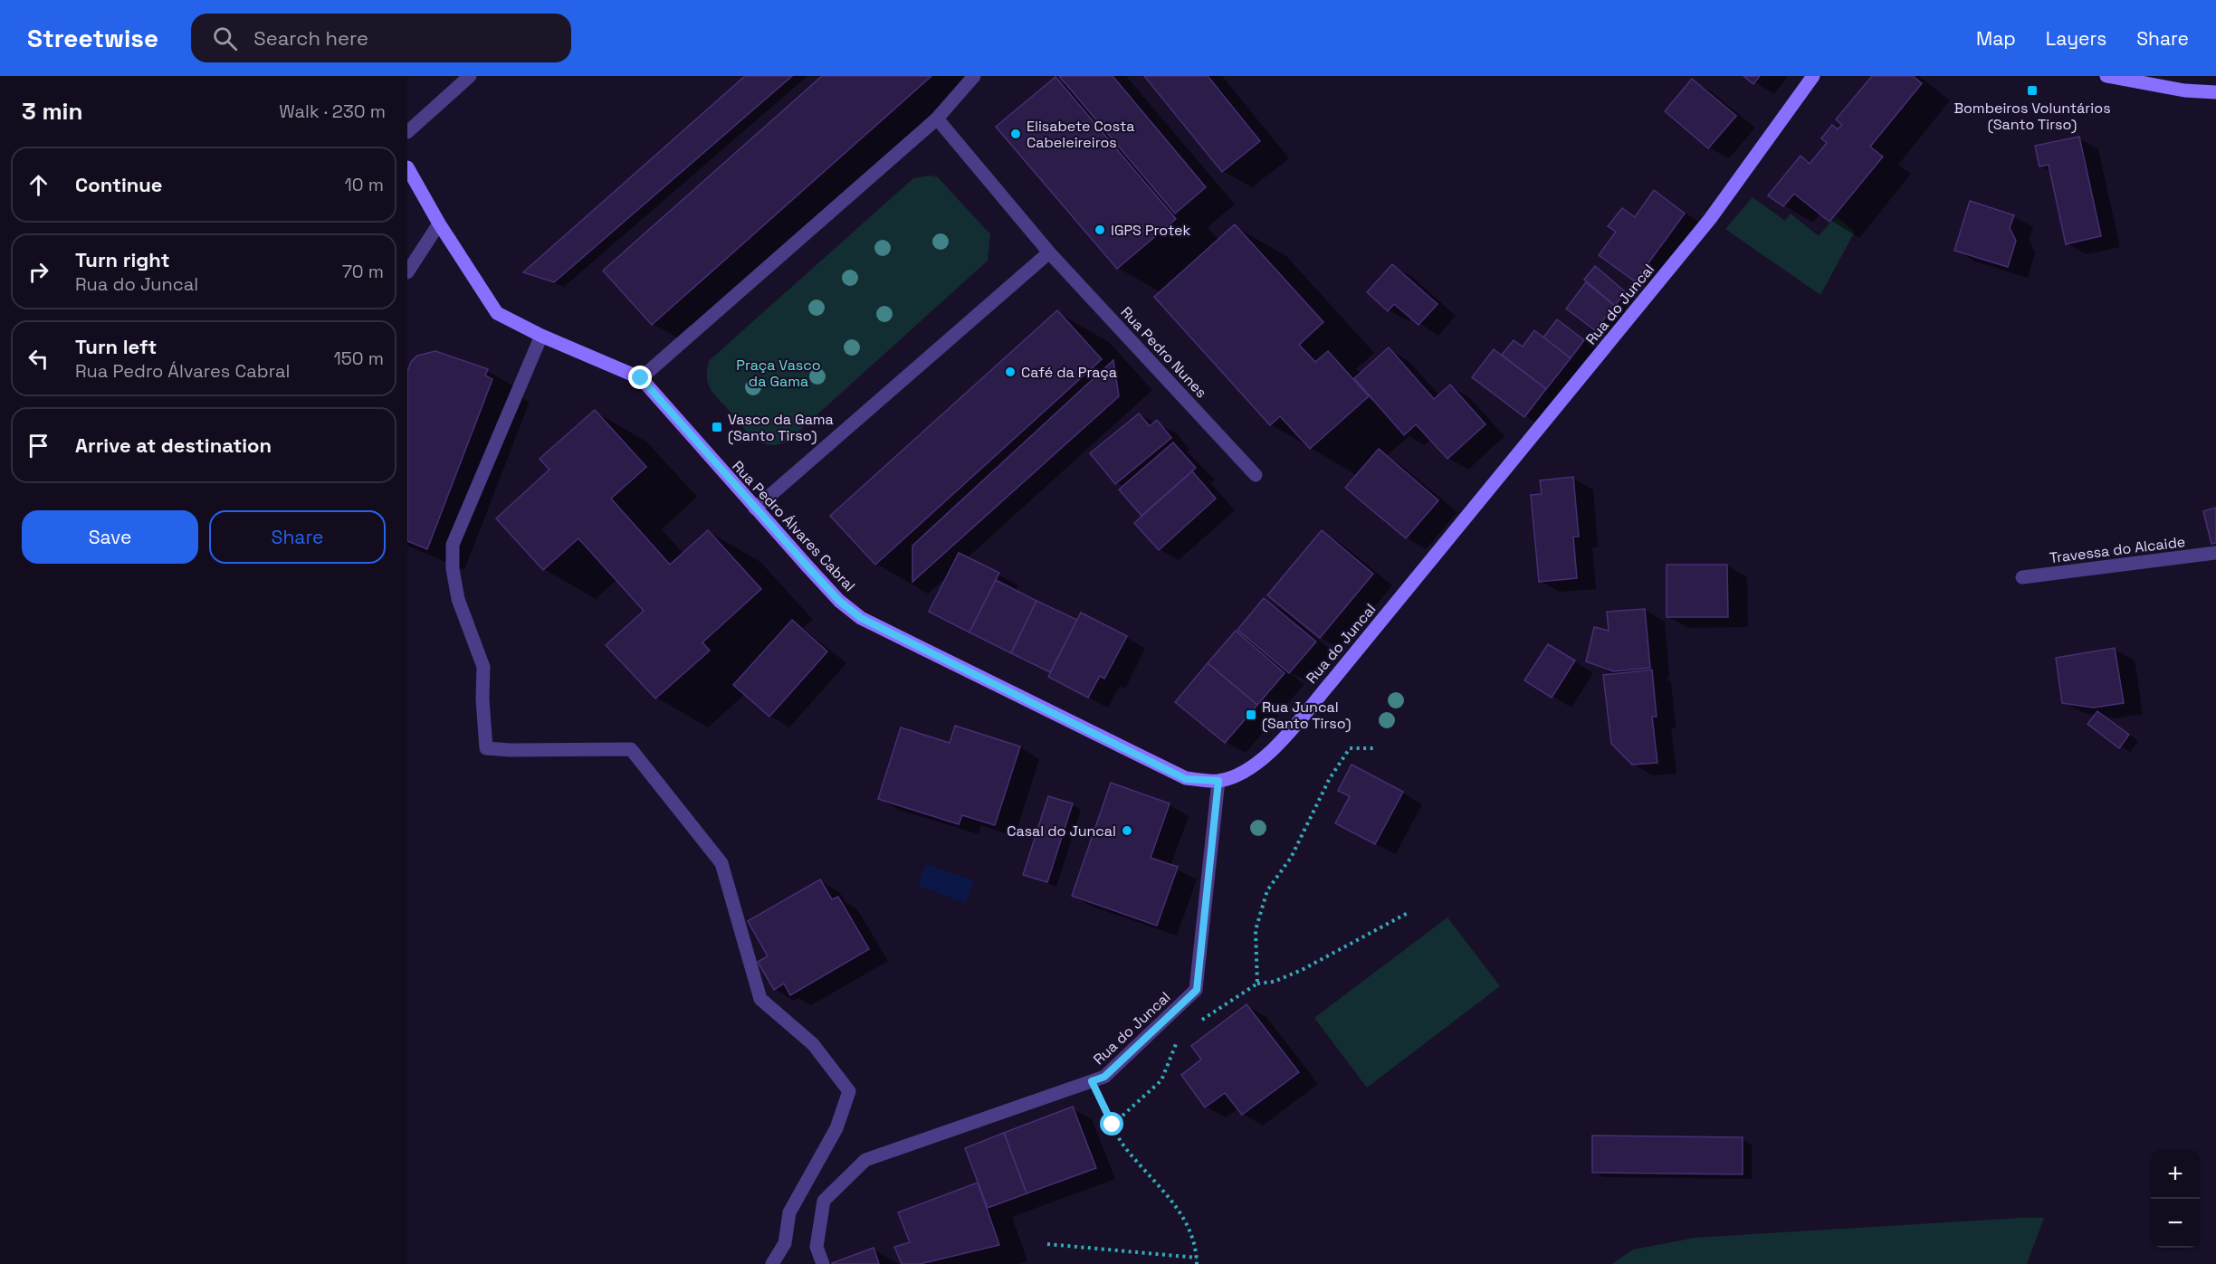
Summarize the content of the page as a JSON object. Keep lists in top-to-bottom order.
{
  "streets": {
    "street": [
      "Rua do Juncal",
      "Rua Pedro Nunes",
      "Rua Pedro Álvares Cabral",
      "Travessa do Alcaide"
    ]
  },
  "crossings": [
    ["Rua do Juncal", "Rua Pedro Álvares Cabral"]
  ],
  "parks": ["Praça Vasco da Gama"],
  "places": {
    "transit": ["Bombeiros Voluntários (Santo Tirso)", "Vasco da Gama (Santo Tirso)", "Rua Juncal (Santo Tirso)"],
    "other": [
      "Elisabete Costa Cabeleireiros",
      "IGPS Protek",
      "Café da Praça",
      "Casal do Juncal"
    ]
  },
  "page": {
    "header": "Streetwise",
    "search": "Search here",
    "nav": ["Map", "Layers", "Share"],
    "heading": ["3 min", "Walk · 230 m"],
    "list": [
      ["Continue", "10 m"],
      ["Turn right", "Rua do Juncal", "70 m"],
      ["Turn left", "Rua Pedro Álvares Cabral", "150 m"],
      "Arrive at destination"
    ],
    "buttons": ["Save", "Share"],
    "map_buttons": ["+", "−"]
  }
}
